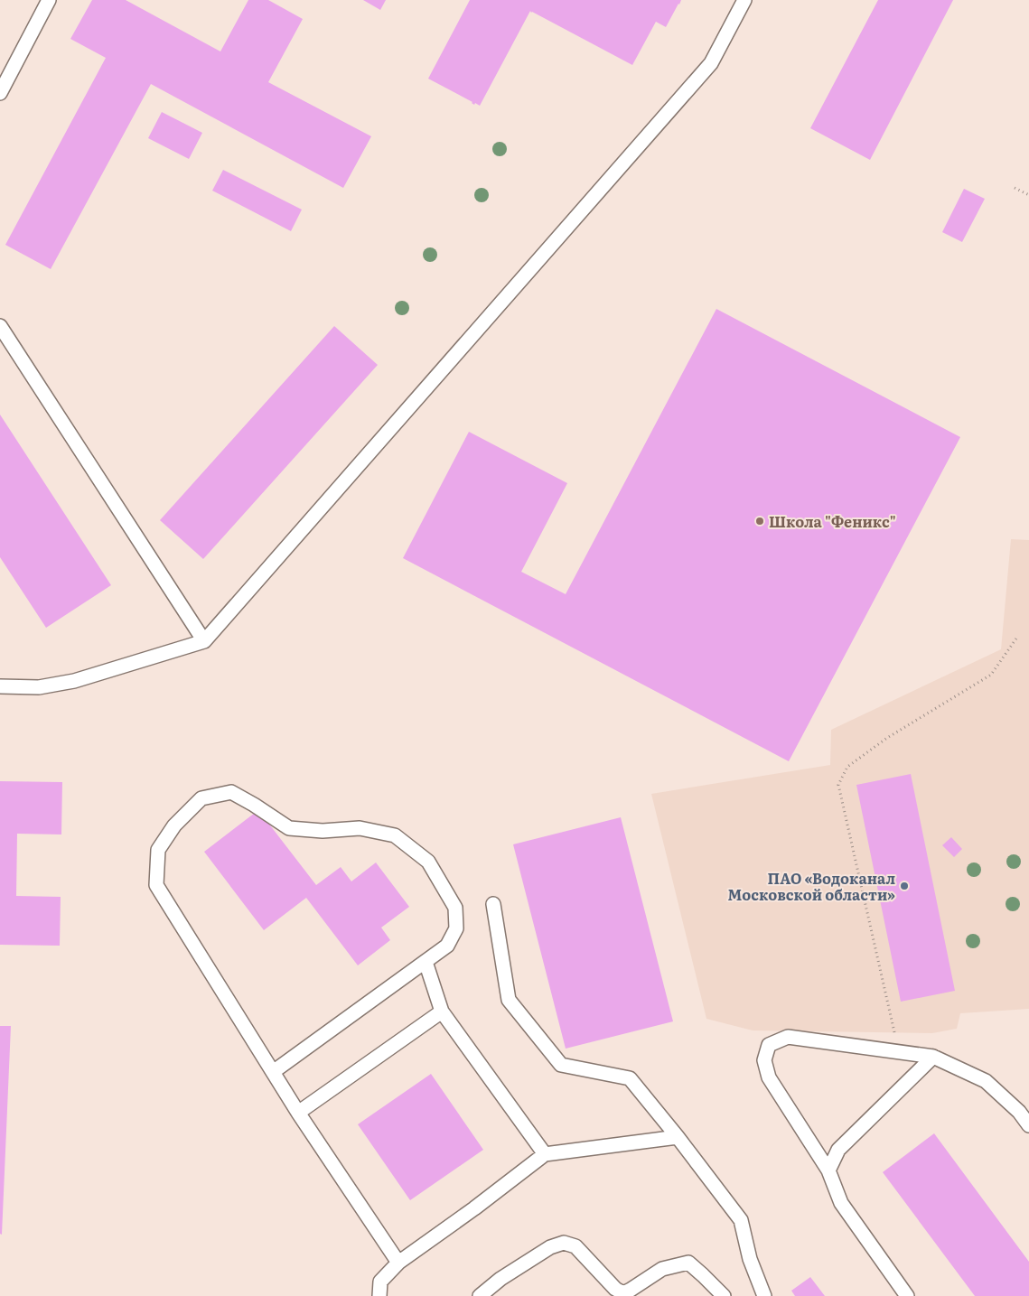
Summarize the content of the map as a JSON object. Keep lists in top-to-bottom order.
{
  "places": ["Школа \"Феникс\"", "ПАО «Водоканал Московской области»"]
}
